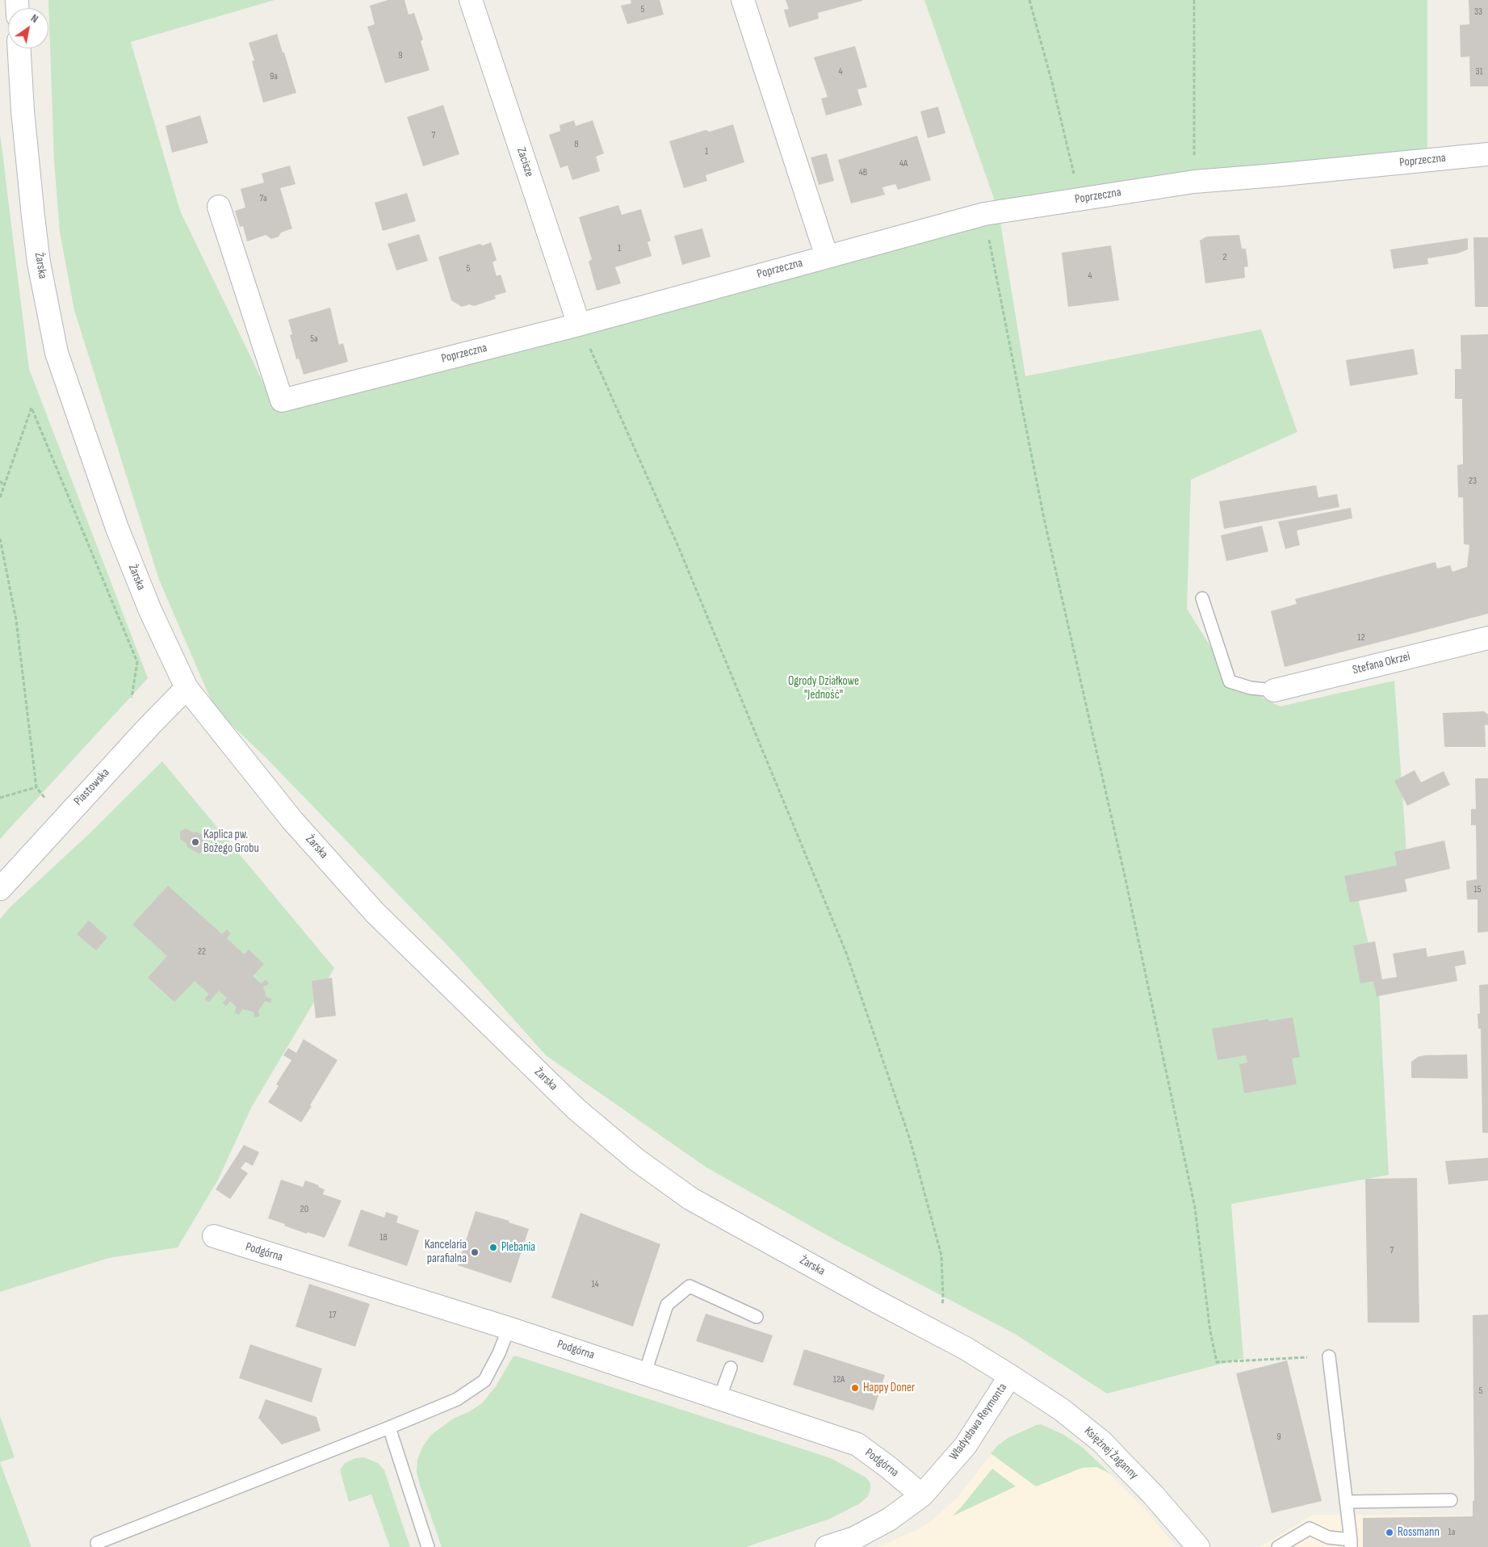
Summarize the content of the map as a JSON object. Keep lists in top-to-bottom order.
{
  "streets": {
    "street": [
      "Poprzeczna",
      "Zacisze",
      "Żarska",
      "Stefana Okrzei",
      "Piastowska",
      "Podgórna",
      "Władysława Reymonta",
      "Księżnej Żaganny"
    ]
  },
  "crossings": [
    ["Poprzeczna", "Zacisze"],
    ["Żarska", "Piastowska"],
    ["Żarska", "Władysława Reymonta"],
    ["Żarska", "Księżnej Żaganny"],
    ["Podgórna", "Władysława Reymonta"],
    ["Władysława Reymonta", "Księżnej Żaganny"]
  ],
  "parks": ["Ogrody Działkowe \"Jedność\""],
  "places": [
    "Kaplica pw. Bożego Grobu",
    "Plebania",
    "Kancelaria parafialna",
    "Happy Doner",
    "Rossmann"
  ],
  "house_numbers": [
    "5",
    "33",
    "9",
    "4",
    "31",
    "9a",
    "7",
    "8",
    "1",
    "4A",
    "4B",
    "7a",
    "1",
    "2",
    "5",
    "4",
    "5a",
    "23",
    "12",
    "15",
    "22",
    "20",
    "18",
    "7",
    "14",
    "17",
    "12A",
    "5",
    "9",
    "1a"
  ],
  "north": "top right"
}
